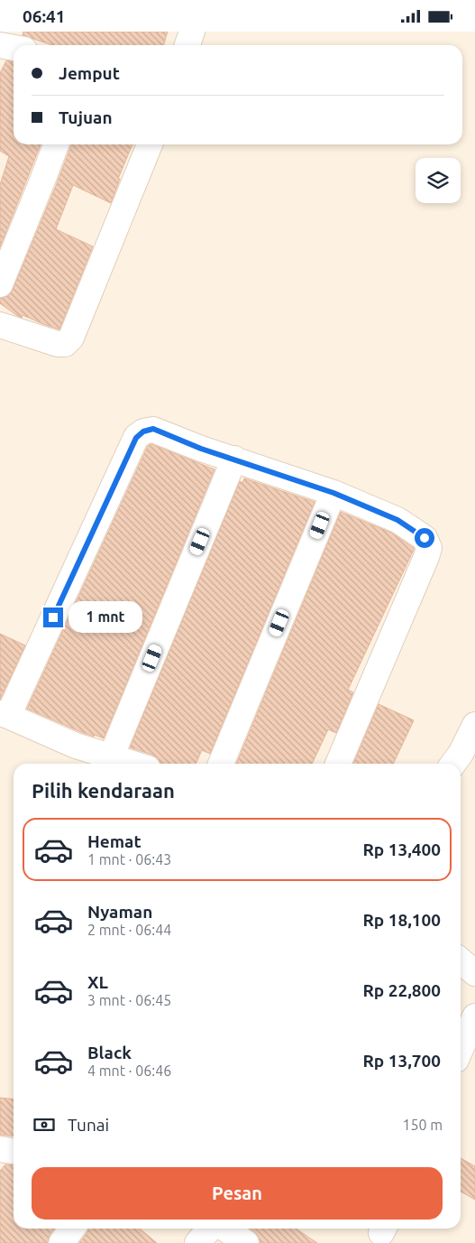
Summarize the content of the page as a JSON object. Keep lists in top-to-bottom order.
{
  "page": {
    "status": "06:41",
    "banner": ["Jemput", "Tujuan"],
    "bubble": "1 mnt",
    "heading": "Pilih kendaraan",
    "list": [
      {
        "name": "Hemat",
        "note": "1 mnt · 06:43",
        "value": "Rp 13,400"
      },
      {
        "name": "Nyaman",
        "note": "2 mnt · 06:44",
        "value": "Rp 18,100"
      },
      {
        "name": "XL",
        "note": "3 mnt · 06:45",
        "value": "Rp 22,800"
      },
      {
        "name": "Black",
        "note": "4 mnt · 06:46",
        "value": "Rp 13,700"
      }
    ],
    "pay": ["Tunai", "150 m"],
    "buttons": "Pesan"
  }
}
